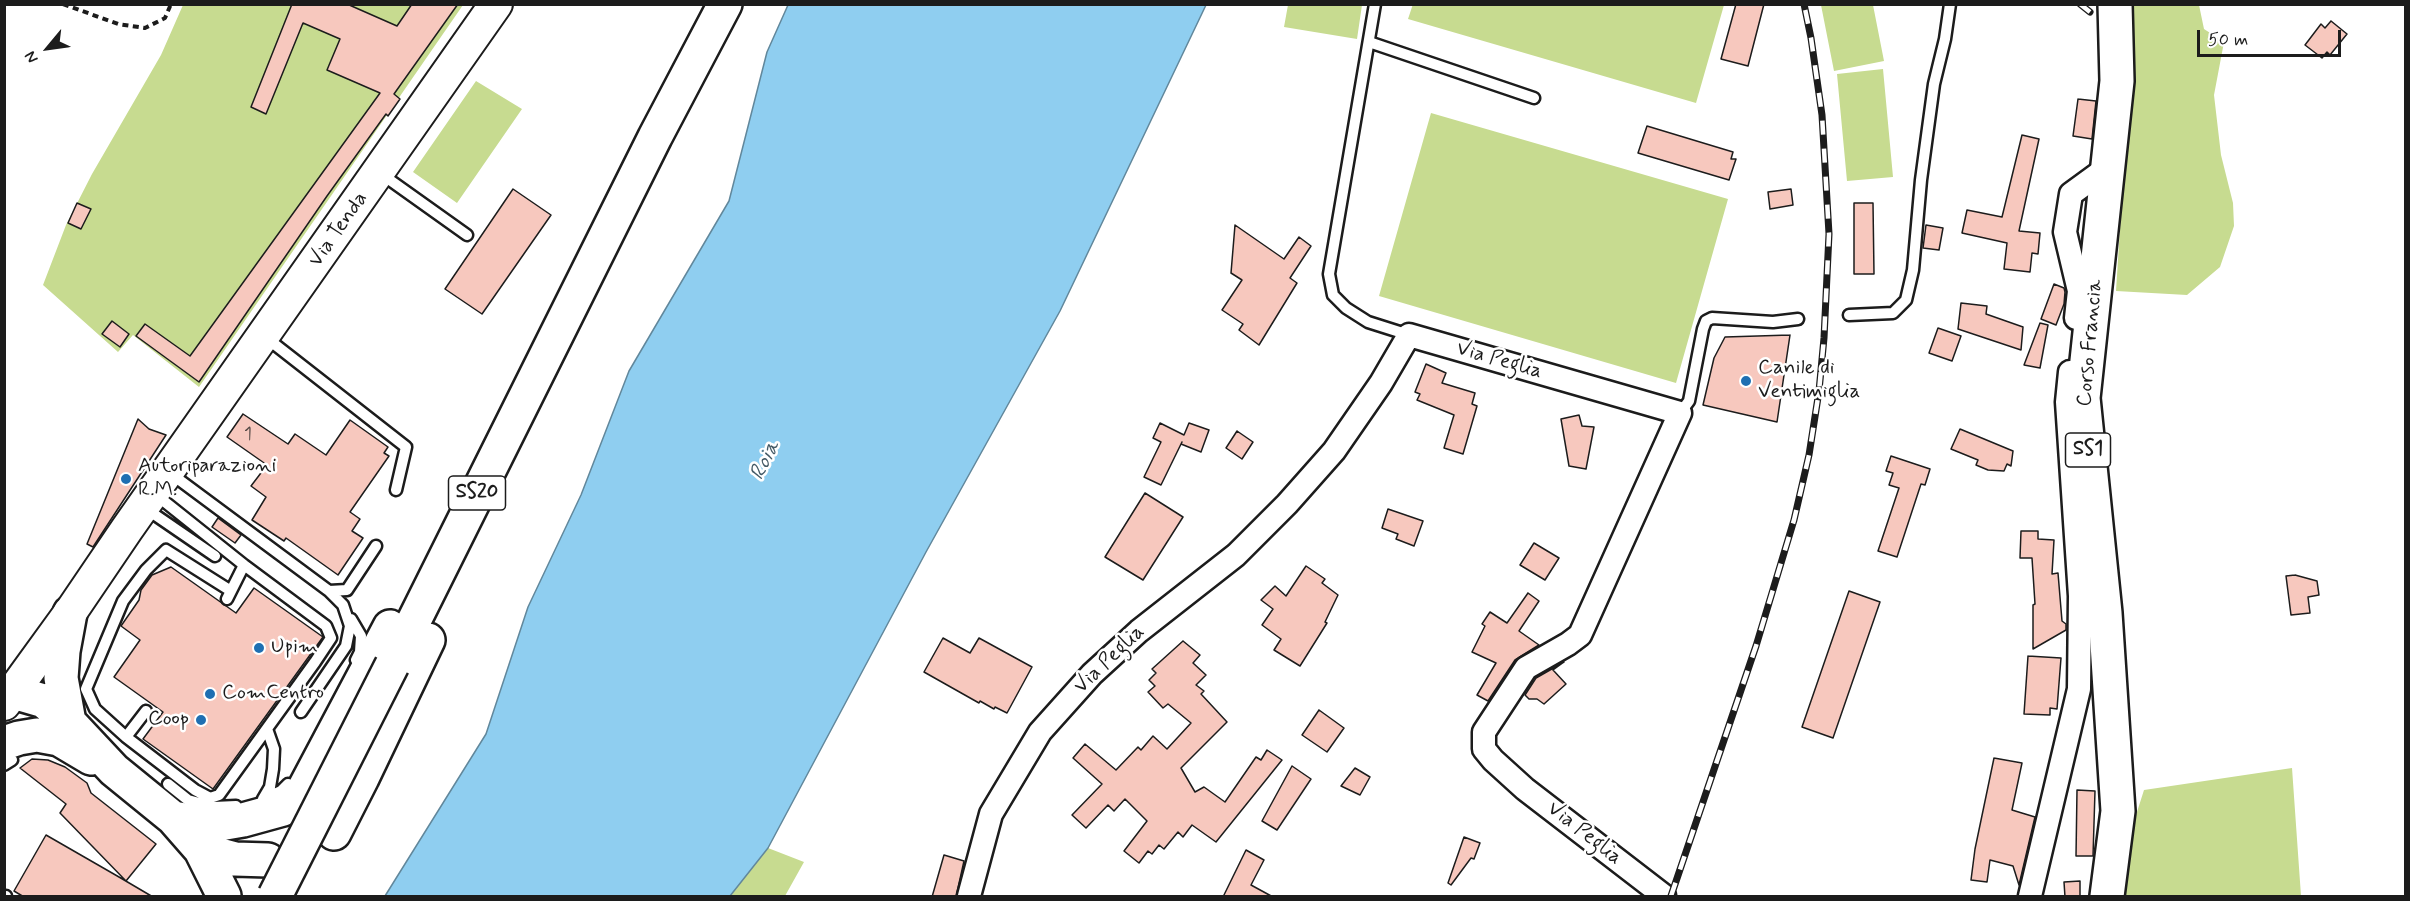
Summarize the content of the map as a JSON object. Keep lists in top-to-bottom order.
{
  "streets": {
    "main road": [
      "Via Tenda",
      "Corso Francia",
      "SS1",
      "SS20"
    ],
    "street": ["Via Peglia"]
  },
  "water": ["Roia"],
  "places": [
    "Canile di Ventimiglia",
    "Autoriparazioni R.M.",
    "Upim",
    "ComCentro",
    "Coop"
  ],
  "house_numbers": ["1"],
  "scale_bar": "50 m",
  "north": "bottom left"
}
